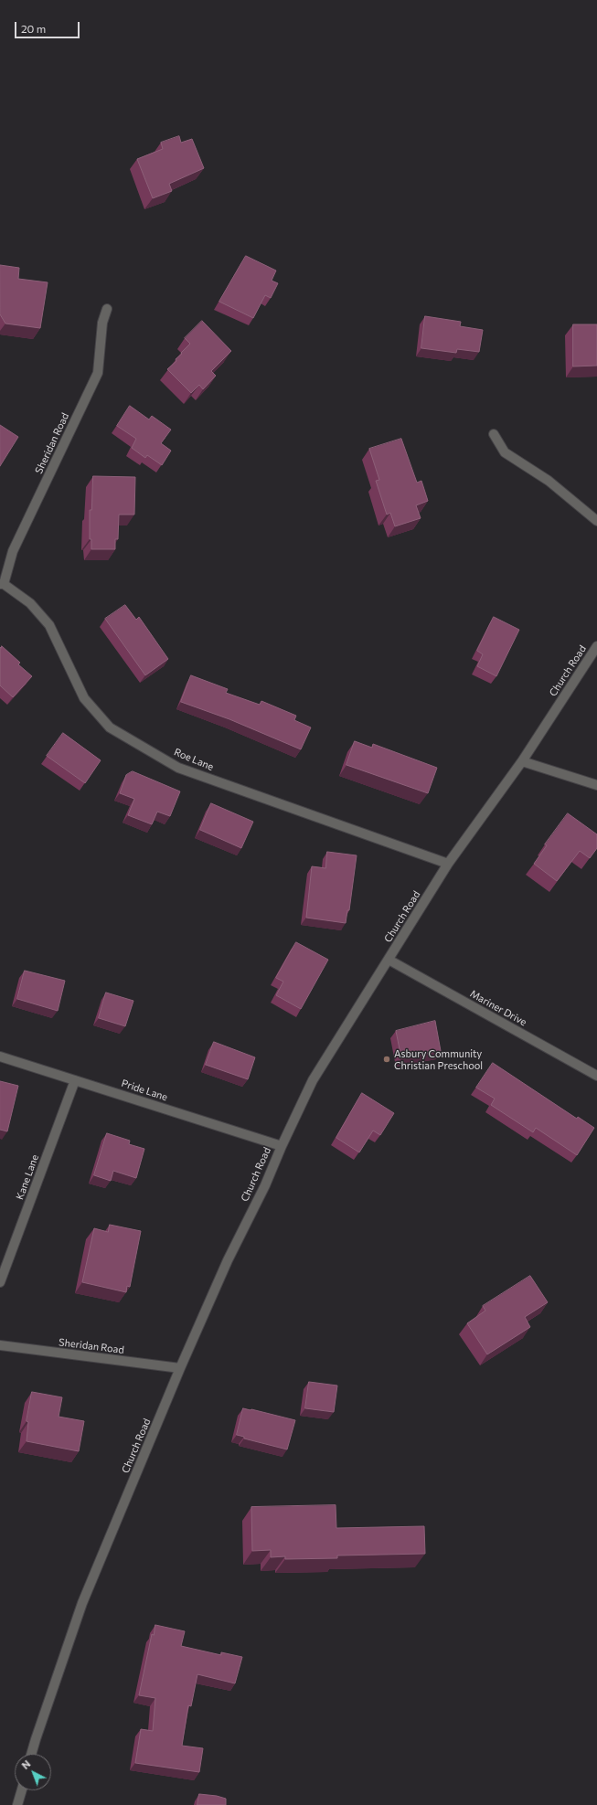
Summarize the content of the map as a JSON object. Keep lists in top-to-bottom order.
{
  "streets": {
    "street": [
      "Sheridan Road",
      "Church Road",
      "Roe Lane",
      "Mariner Drive",
      "Pride Lane",
      "Kane Lane"
    ]
  },
  "crossings": [
    ["Sheridan Road", "Church Road"],
    ["Sheridan Road", "Roe Lane"],
    ["Church Road", "Roe Lane"],
    ["Church Road", "Mariner Drive"],
    ["Church Road", "Pride Lane"],
    ["Pride Lane", "Kane Lane"]
  ],
  "places": ["Asbury Community Christian Preschool"],
  "scale_bar": "20 m",
  "north": "top left"
}
